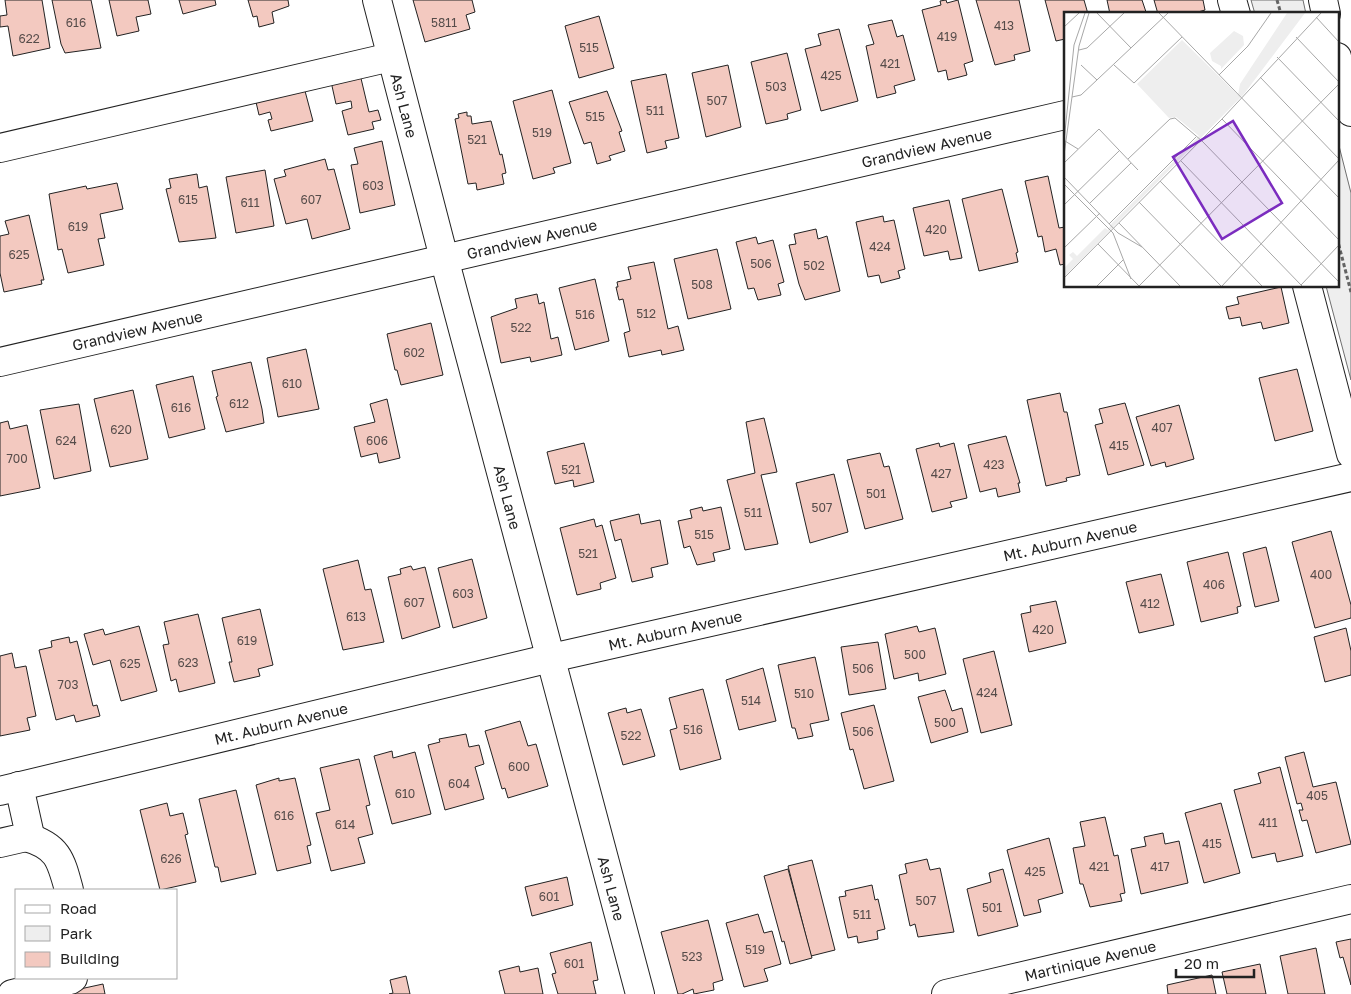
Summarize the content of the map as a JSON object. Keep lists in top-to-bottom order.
{
  "streets": {
    "street": [
      "Ash Lane",
      "Grandview Avenue",
      "Mt. Auburn Avenue",
      "Martinique Avenue"
    ]
  },
  "crossings": [
    ["Ash Lane", "Grandview Avenue"],
    ["Ash Lane", "Mt. Auburn Avenue"]
  ],
  "house_numbers": [
    "616",
    "5811",
    "413",
    "419",
    "622",
    "515",
    "421",
    "425",
    "503",
    "507",
    "511",
    "515",
    "519",
    "521",
    "603",
    "615",
    "607",
    "611",
    "619",
    "420",
    "424",
    "625",
    "506",
    "502",
    "508",
    "512",
    "516",
    "522",
    "602",
    "610",
    "612",
    "616",
    "407",
    "620",
    "624",
    "606",
    "415",
    "700",
    "423",
    "521",
    "427",
    "501",
    "507",
    "511",
    "515",
    "521",
    "400",
    "406",
    "603",
    "607",
    "412",
    "613",
    "420",
    "619",
    "500",
    "623",
    "625",
    "506",
    "703",
    "424",
    "510",
    "514",
    "500",
    "516",
    "506",
    "522",
    "600",
    "604",
    "610",
    "405",
    "616",
    "411",
    "614",
    "415",
    "626",
    "421",
    "417",
    "425",
    "601",
    "507",
    "501",
    "511",
    "519",
    "523",
    "601"
  ],
  "legend": ["Road", "Park", "Building"],
  "scale_bar": "20 m"
}
